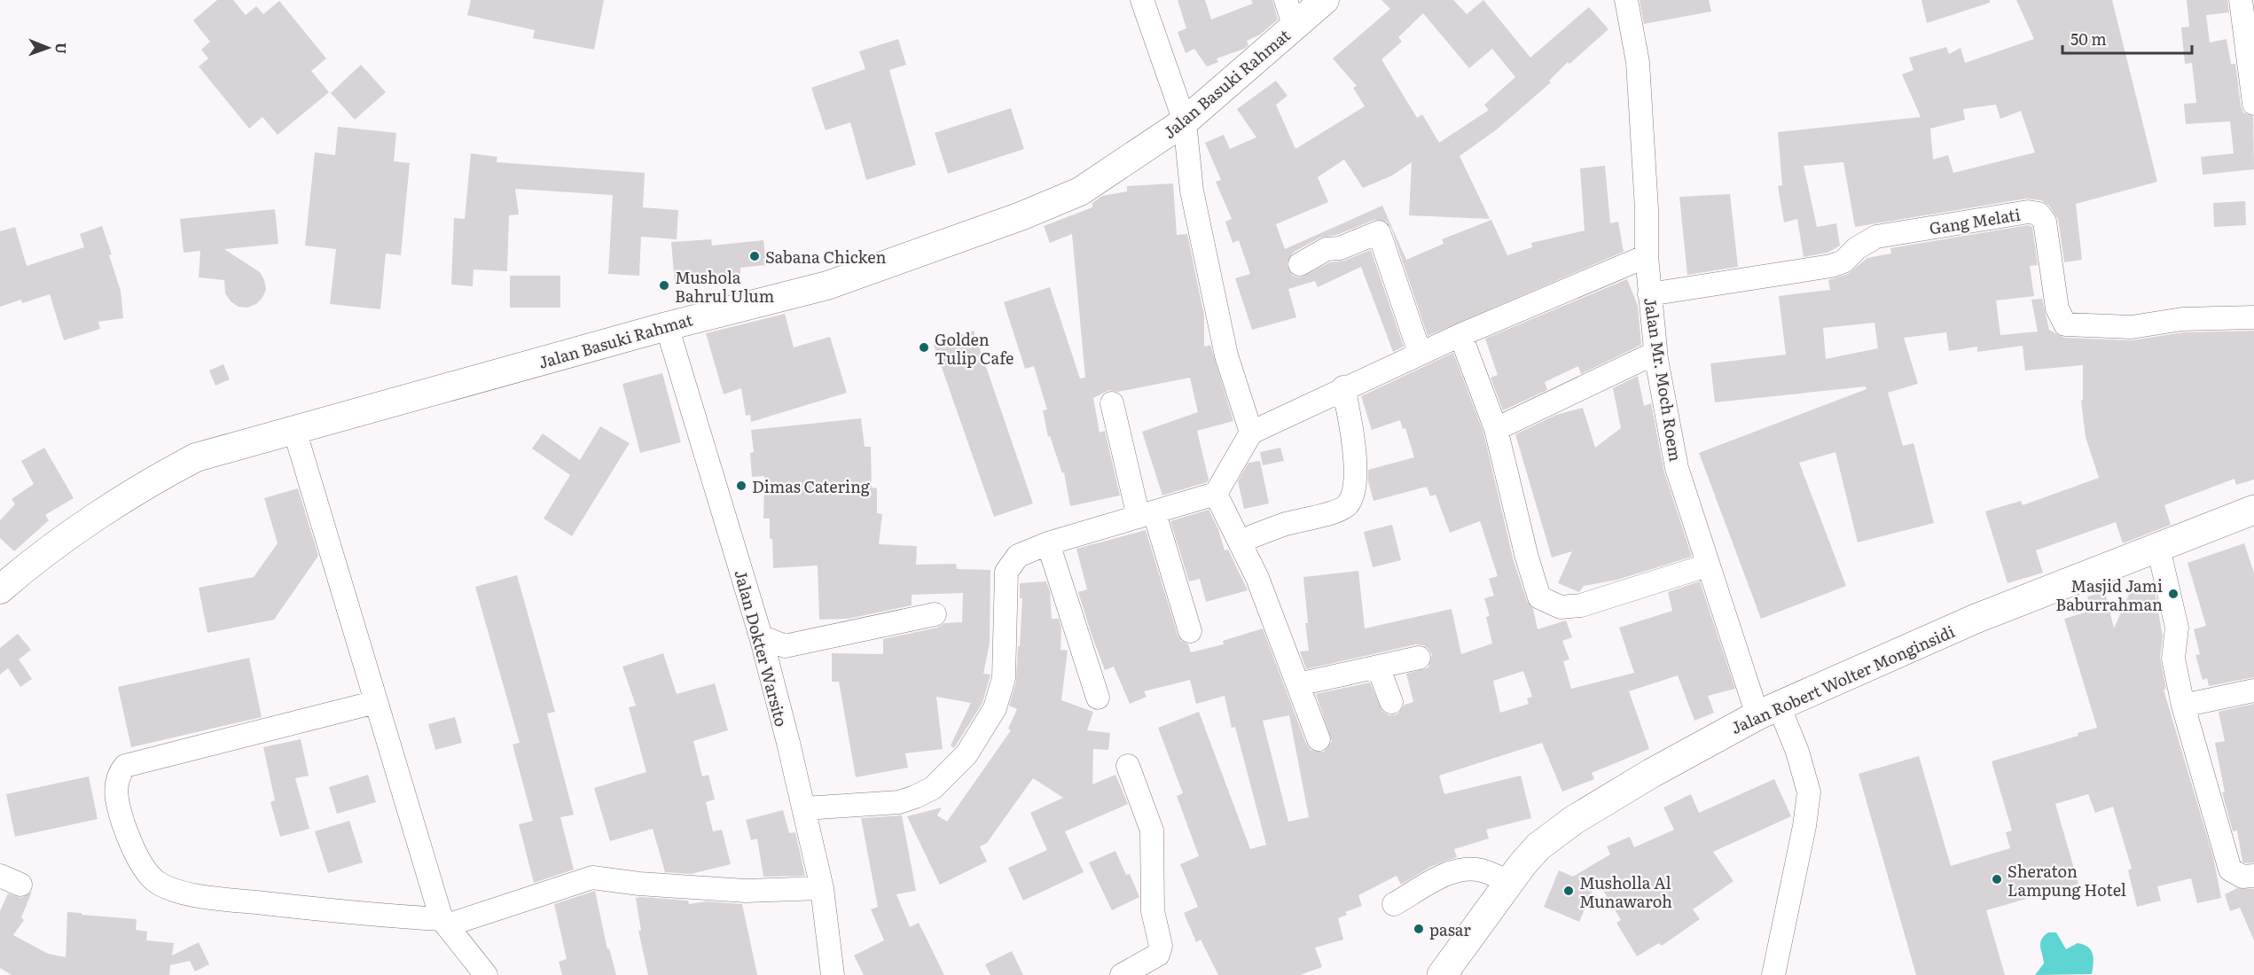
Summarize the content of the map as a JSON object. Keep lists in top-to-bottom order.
{
  "streets": {
    "highway": ["Jalan Robert Wolter Monginsidi"],
    "main road": ["Jalan Basuki Rahmat"],
    "street": ["Gang Melati", "Jalan Mr. Moch Roem", "Jalan Dokter Warsito"]
  },
  "crossings": [
    ["Jalan Basuki Rahmat", "Jalan Dokter Warsito"],
    ["Gang Melati", "Jalan Mr. Moch Roem"],
    ["Jalan Mr. Moch Roem", "Jalan Robert Wolter Monginsidi"]
  ],
  "places": [
    "Sabana Chicken",
    "Mushola Bahrul Ulum",
    "Golden Tulip Cafe",
    "Dimas Catering",
    "Masjid Jami Baburrahman",
    "Sheraton Lampung Hotel",
    "Musholla Al Munawaroh",
    "pasar"
  ],
  "scale_bar": "50 m",
  "north": "right"
}
